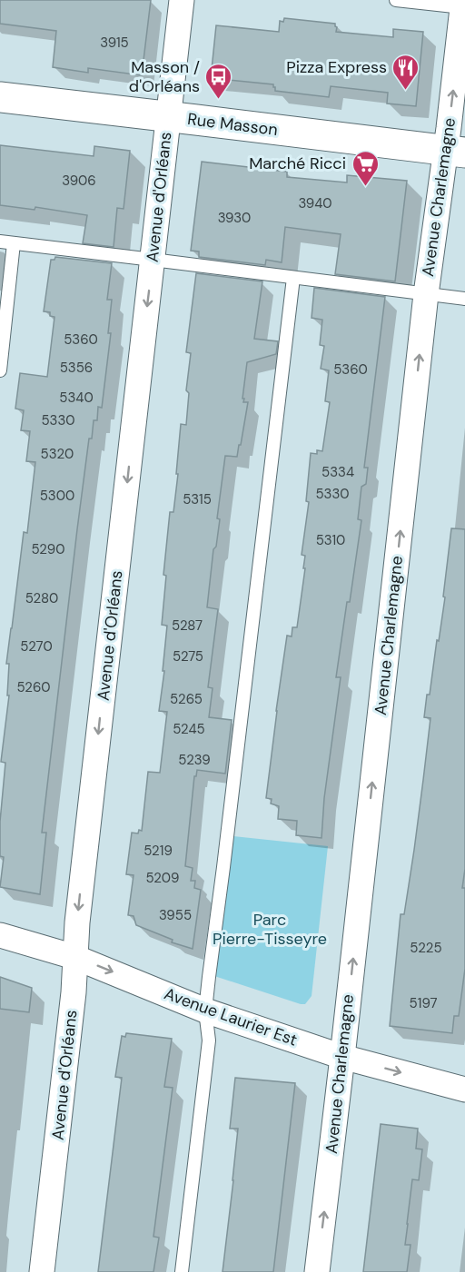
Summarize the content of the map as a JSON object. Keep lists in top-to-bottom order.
{
  "streets": {
    "street": [
      "Rue Masson",
      "Avenue d'Orléans",
      "Avenue Charlemagne",
      "Avenue Laurier Est"
    ]
  },
  "crossings": [
    ["Rue Masson", "Avenue d'Orléans"],
    ["Rue Masson", "Avenue Charlemagne"],
    ["Avenue d'Orléans", "Avenue Laurier Est"],
    ["Avenue Charlemagne", "Avenue Laurier Est"]
  ],
  "one_way": ["Avenue d'Orléans", "Avenue Charlemagne", "Avenue Laurier Est"],
  "parks": ["Parc Pierre-Tisseyre"],
  "places": {
    "restaurant": ["Pizza Express"],
    "bus stop": ["Masson / d'Orléans"],
    "supermarket": ["Marché Ricci"]
  },
  "house_numbers": [
    "3915",
    "3906",
    "3940",
    "3930",
    "5360",
    "5356",
    "5360",
    "5340",
    "5330",
    "5320",
    "5334",
    "5330",
    "5300",
    "5315",
    "5310",
    "5290",
    "5280",
    "5287",
    "5270",
    "5275",
    "5260",
    "5265",
    "5245",
    "5239",
    "5219",
    "5209",
    "3955",
    "5225",
    "5197"
  ]
}
